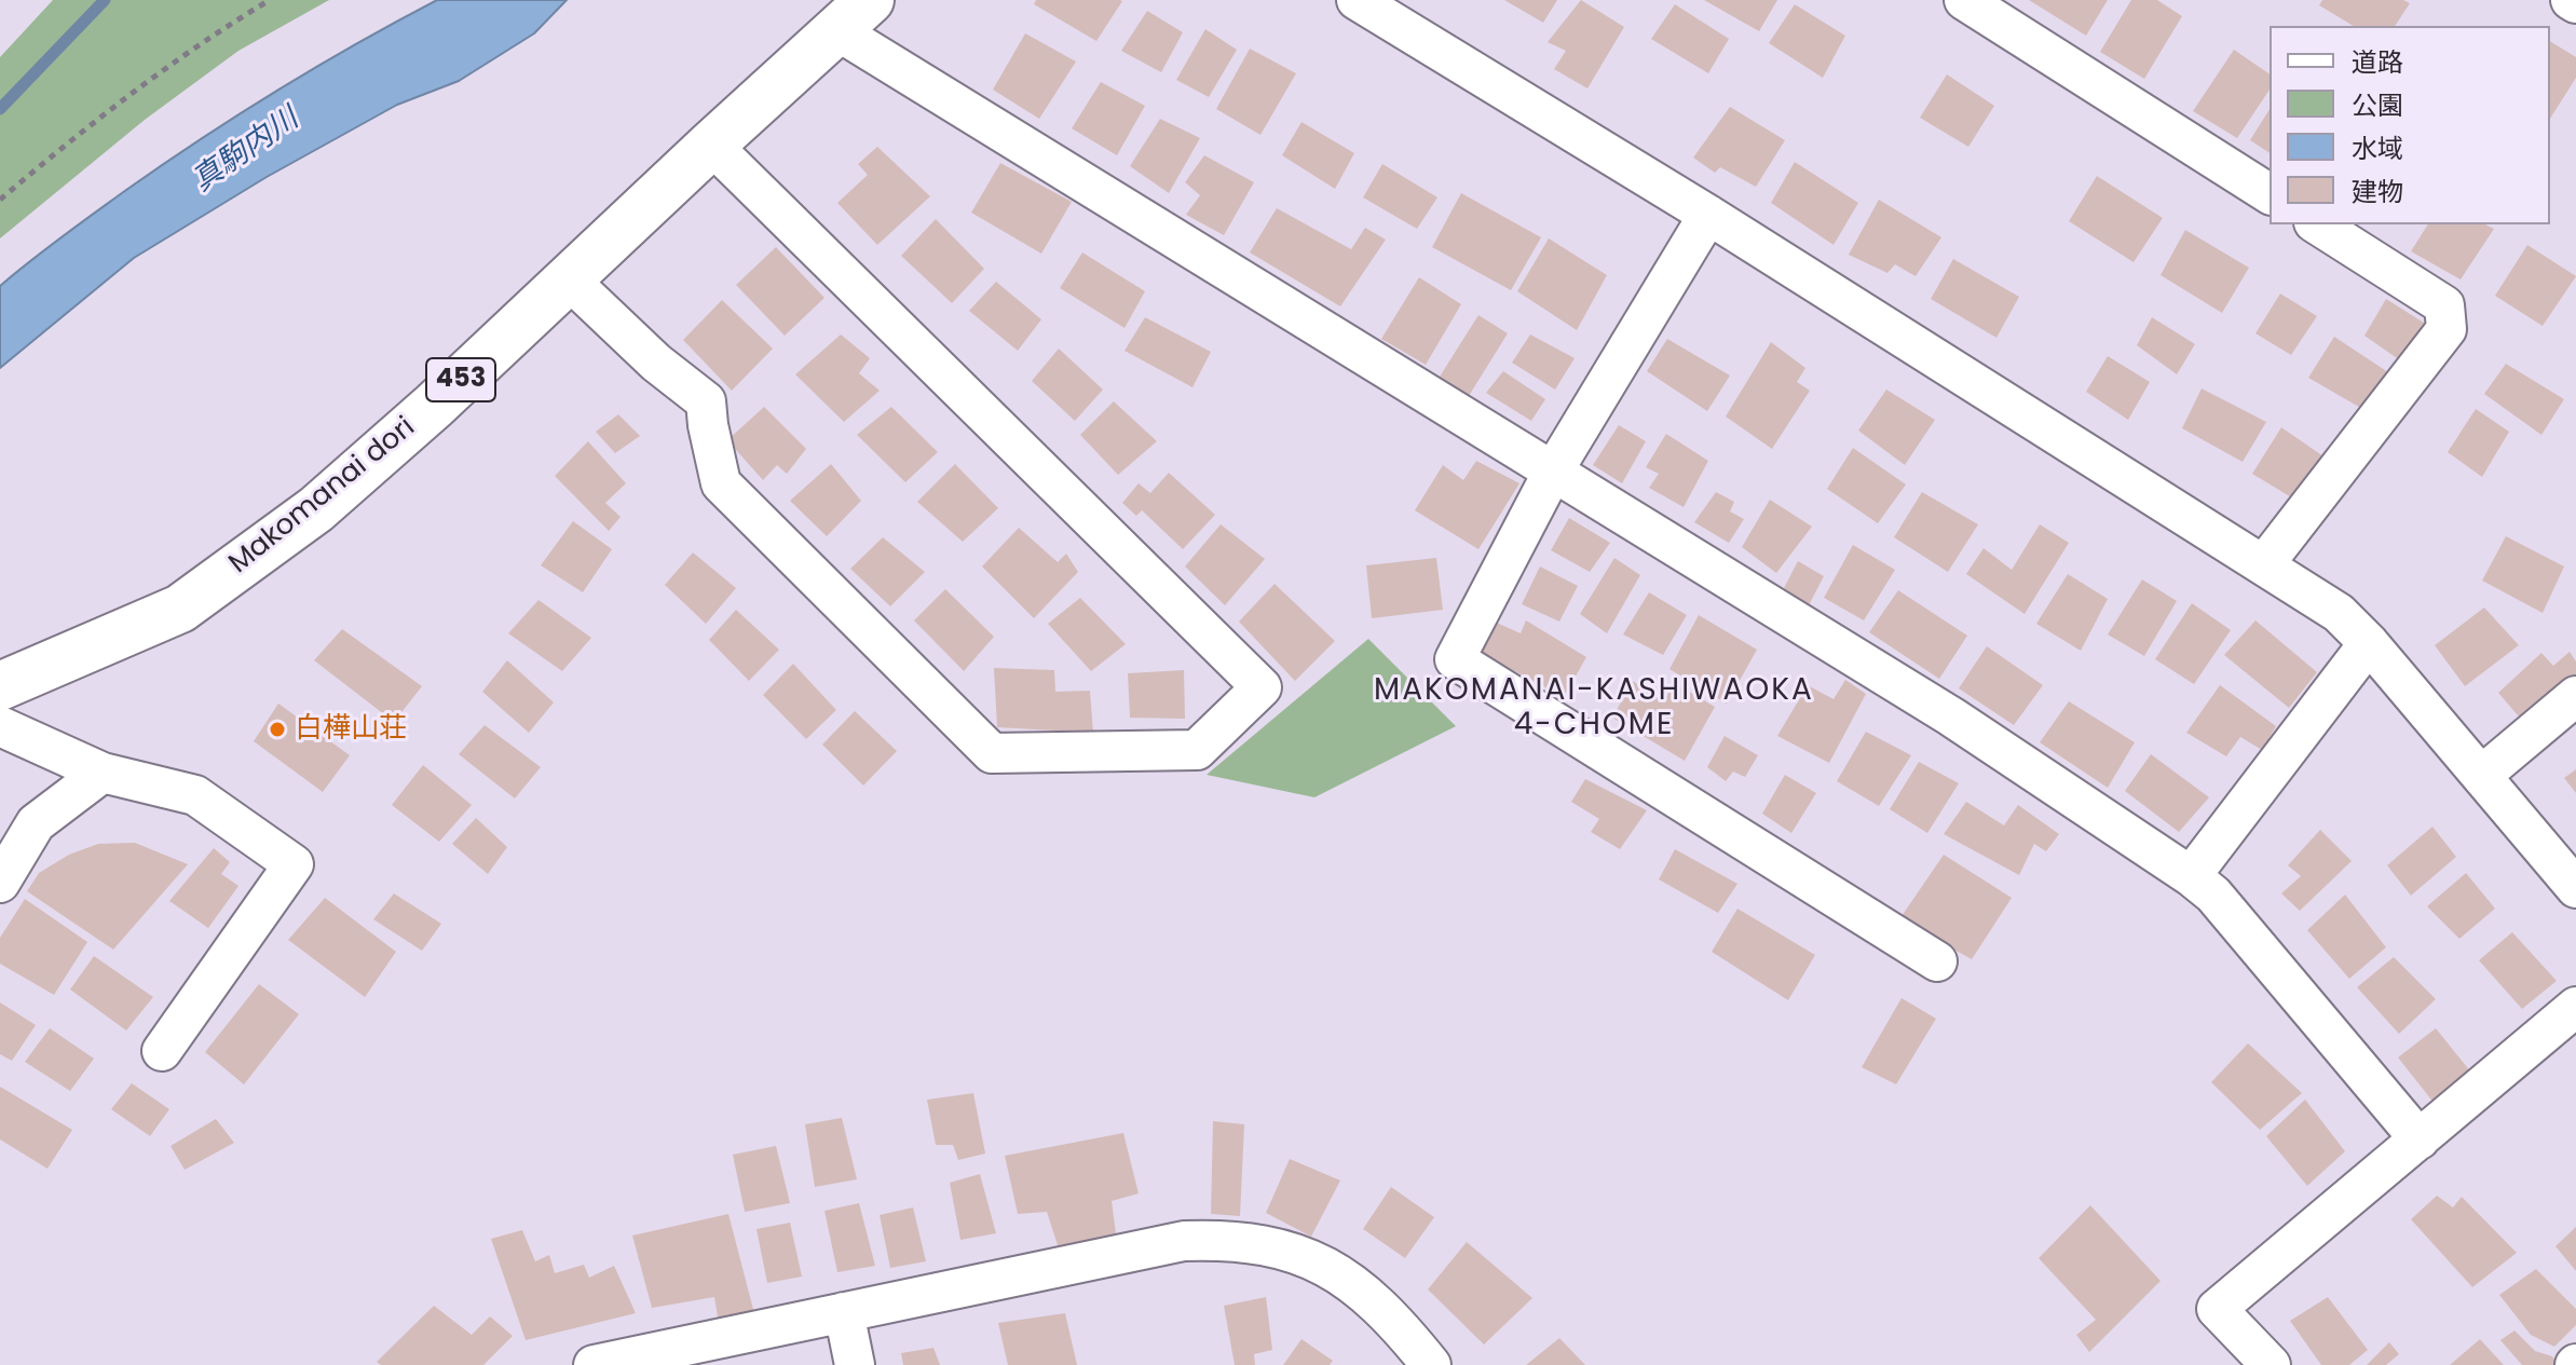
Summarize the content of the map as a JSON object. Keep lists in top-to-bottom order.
{
  "streets": {
    "highway": ["453", "Makomanai dori"]
  },
  "districts": ["MAKOMANAI-KASHIWAOKA 4-CHOME"],
  "water": ["真駒内川"],
  "places": ["白樺山荘"],
  "legend": [
    "道路",
    "公園",
    "水域",
    "建物"
  ]
}
